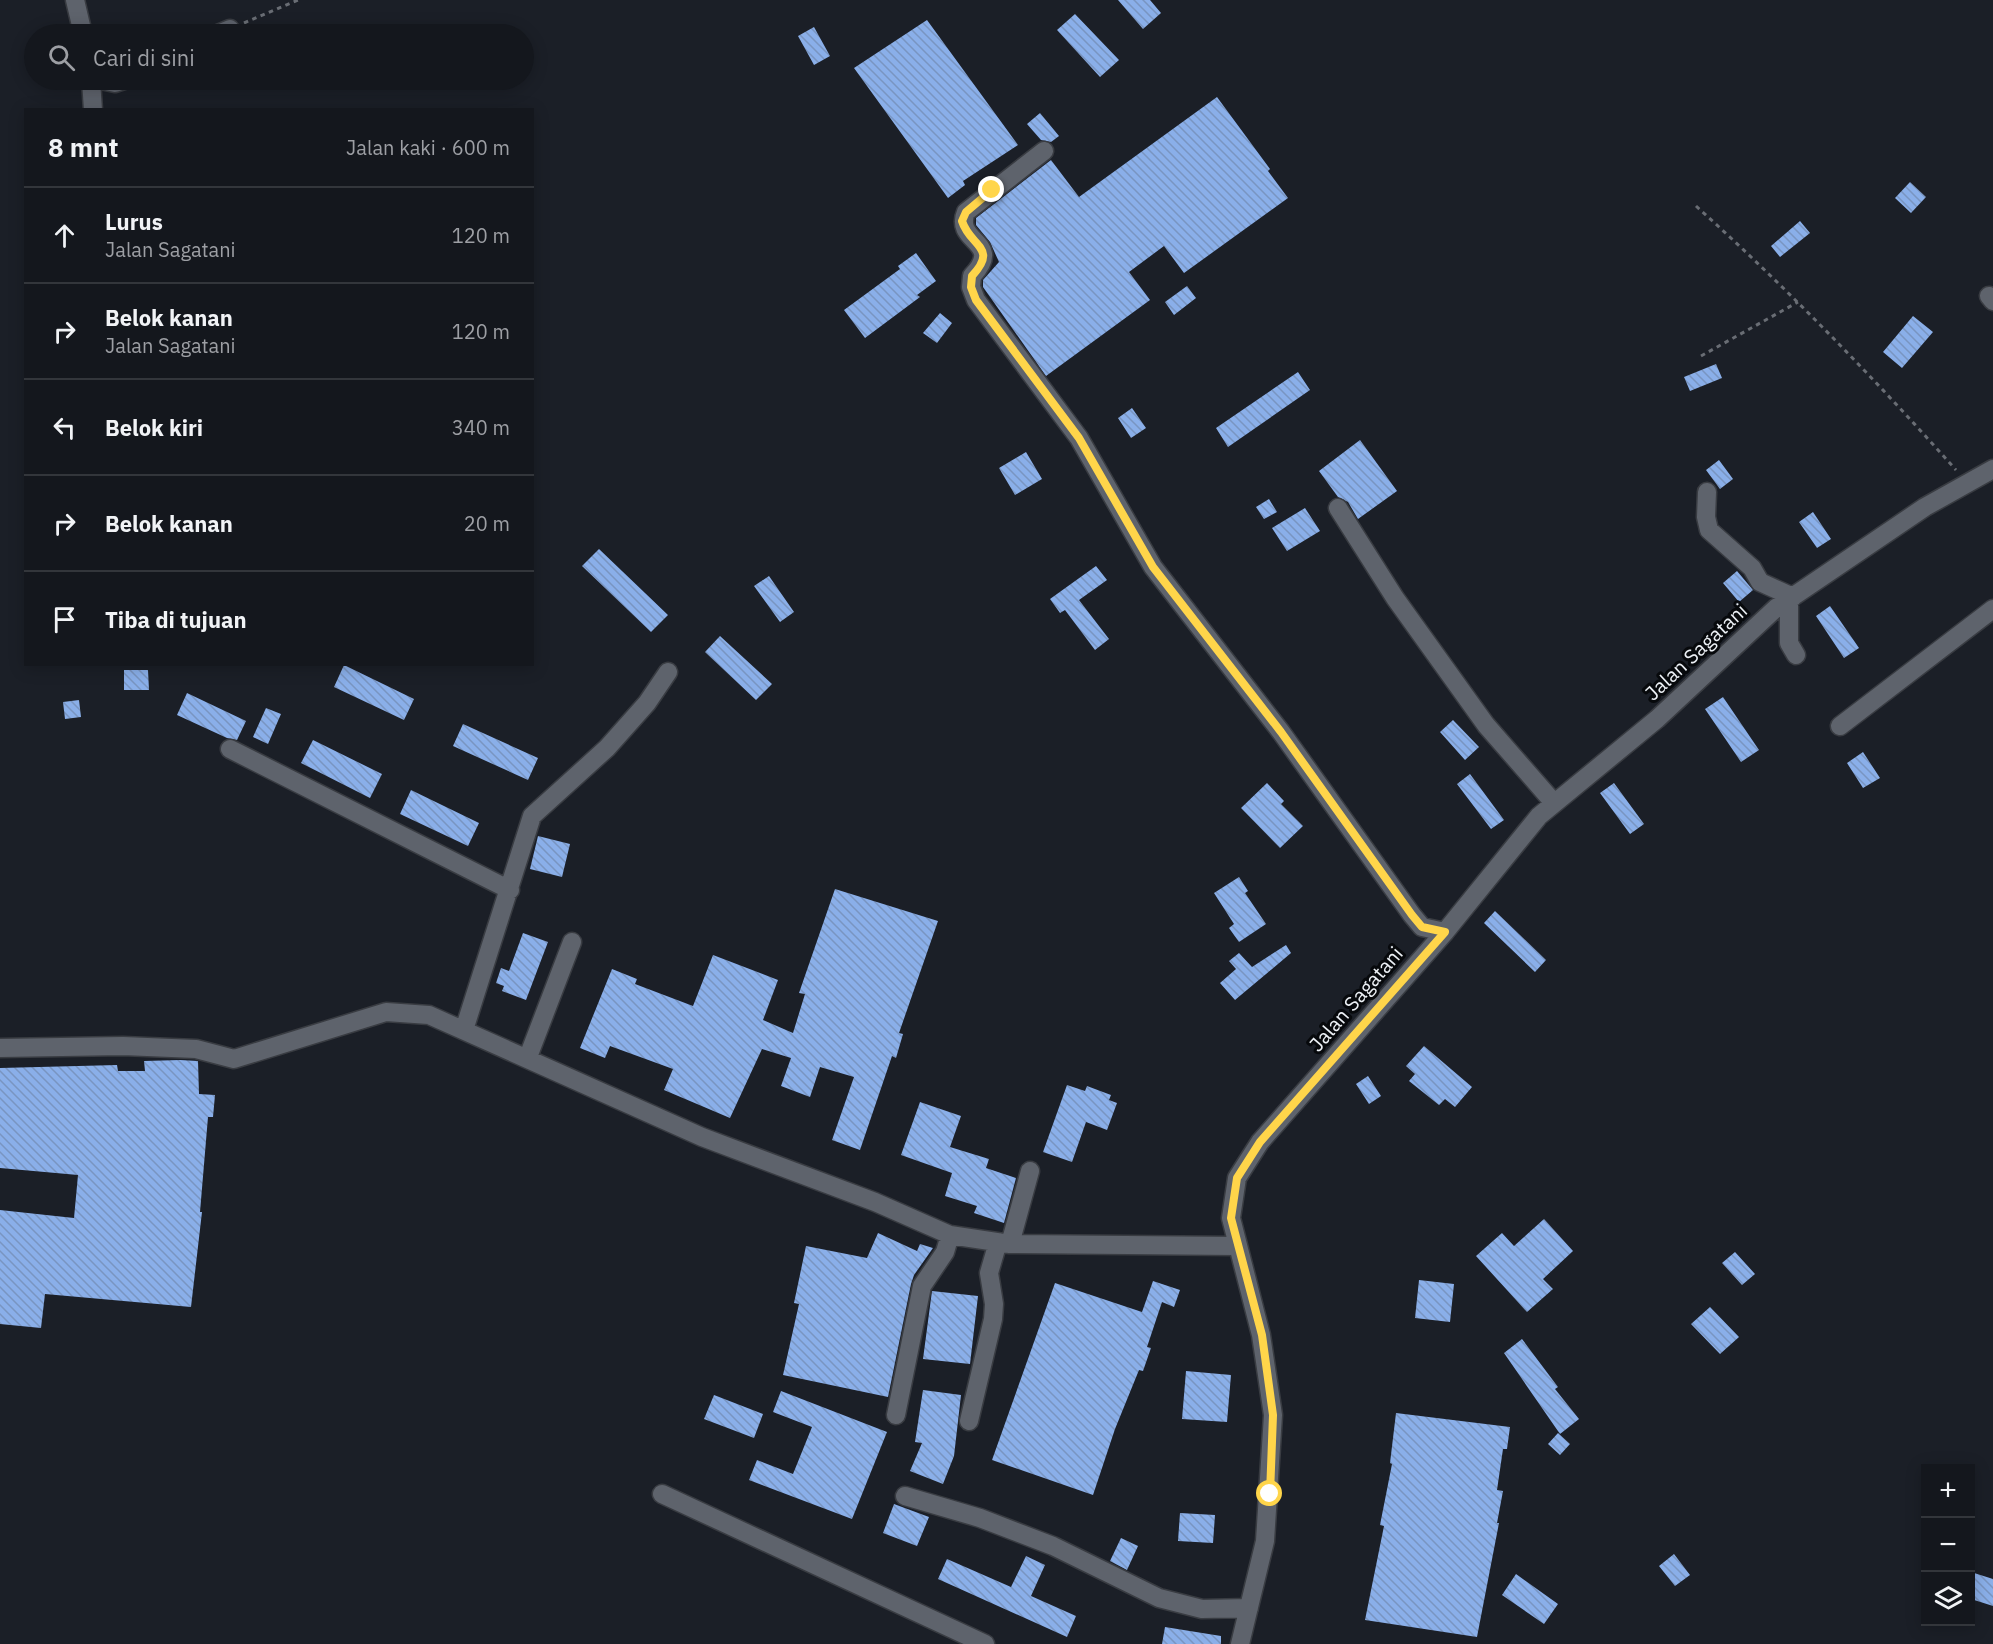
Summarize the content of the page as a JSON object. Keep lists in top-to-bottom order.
{
  "streets": {
    "street": ["Jalan Sagatani"]
  },
  "page": {
    "search": "Cari di sini",
    "heading": ["8 mnt", "Jalan kaki · 600 m"],
    "list": [
      ["Lurus", "Jalan Sagatani", "120 m"],
      ["Belok kanan", "Jalan Sagatani", "120 m"],
      ["Belok kiri", "340 m"],
      ["Belok kanan", "20 m"],
      "Tiba di tujuan"
    ],
    "map_buttons": ["+", "−"]
  }
}
